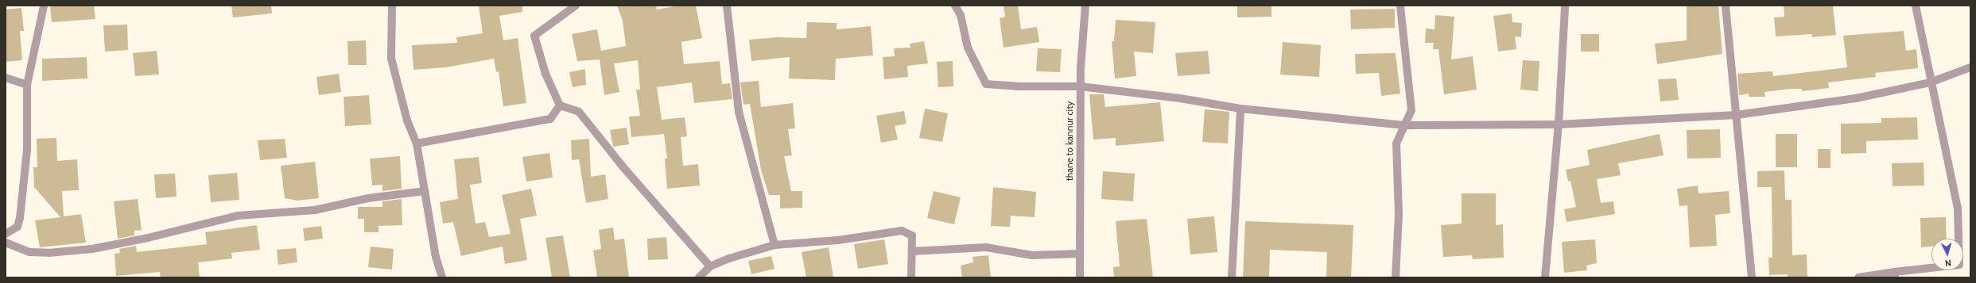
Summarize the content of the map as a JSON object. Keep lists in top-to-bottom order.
{
  "streets": {
    "street": ["thane to kannur city"]
  },
  "north": "bottom"
}
